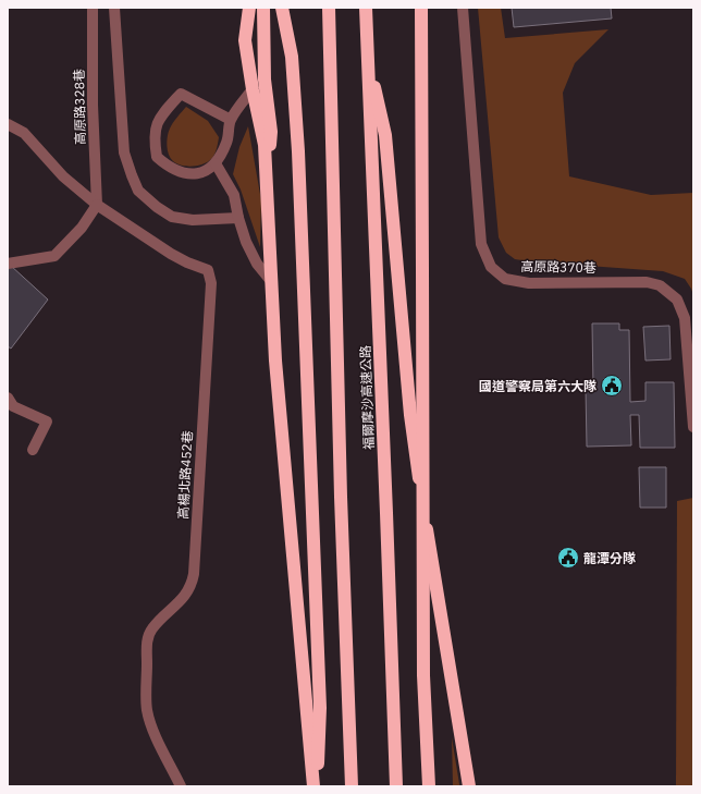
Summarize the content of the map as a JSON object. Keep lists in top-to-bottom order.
{
  "streets": {
    "highway": ["福爾摩沙高速公路"],
    "street": ["高原路328巷", "高原路370巷", "高楊北路452巷"]
  },
  "crossings": [
    ["高原路328巷", "高楊北路452巷"]
  ],
  "places": {
    "public building": ["國道警察局第六大隊", "龍潭分隊"]
  }
}
